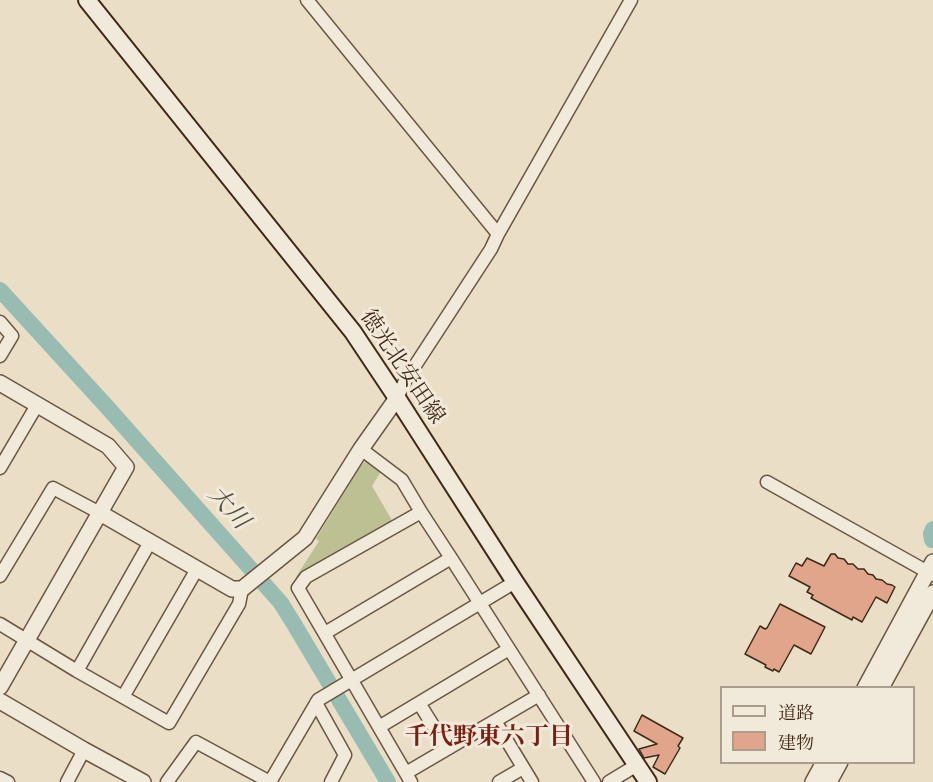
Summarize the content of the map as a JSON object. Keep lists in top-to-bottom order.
{
  "streets": {
    "main road": ["徳光北安田線"]
  },
  "districts": ["千代野東六丁目"],
  "water": ["大川"],
  "legend": ["道路", "建物"]
}
